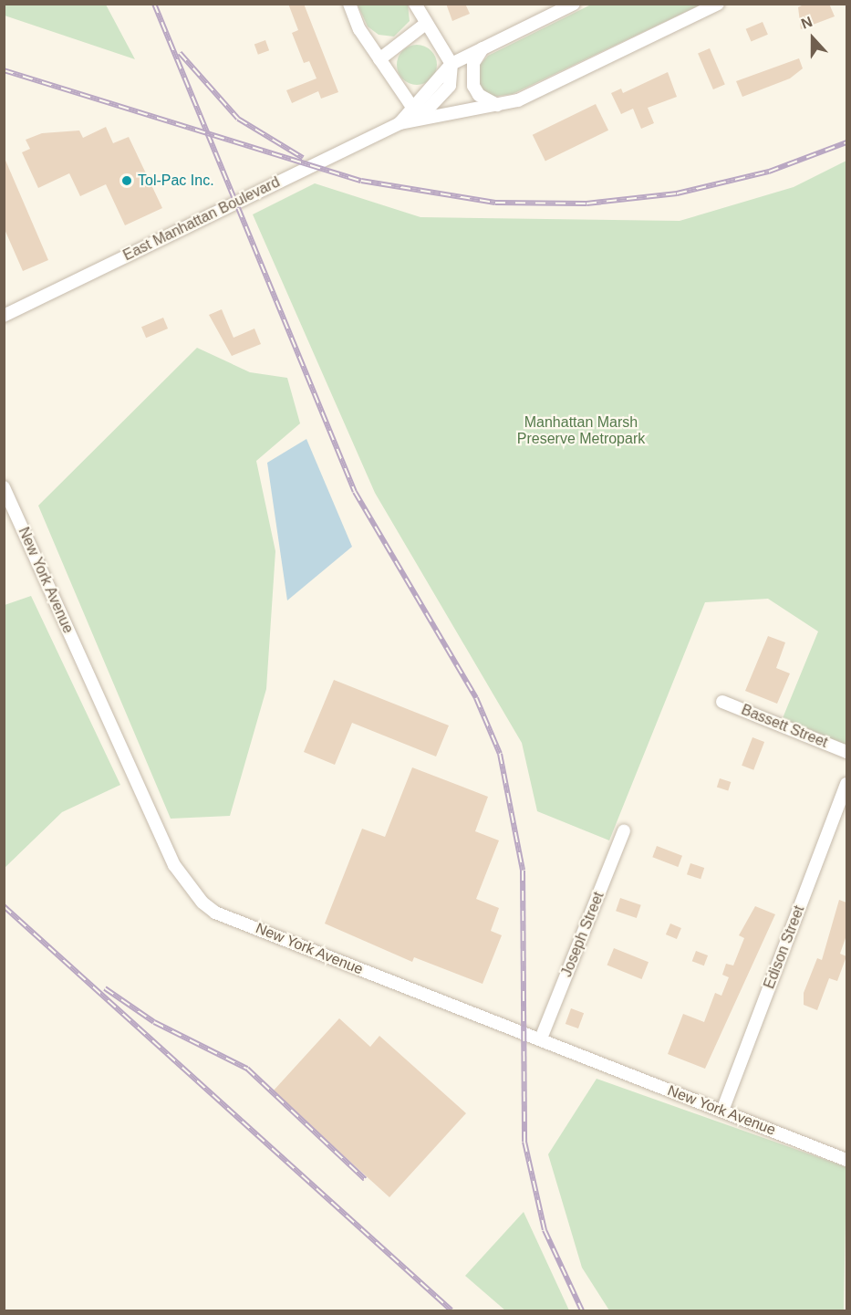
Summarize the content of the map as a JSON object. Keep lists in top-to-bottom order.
{
  "streets": {
    "street": [
      "East Manhattan Boulevard",
      "New York Avenue",
      "Bassett Street",
      "Joseph Street",
      "Edison Street"
    ]
  },
  "crossings": [
    ["New York Avenue", "Joseph Street"],
    ["New York Avenue", "Edison Street"]
  ],
  "parks": ["Manhattan Marsh Preserve Metropark"],
  "places": ["Tol-Pac Inc."],
  "north": "top"
}
